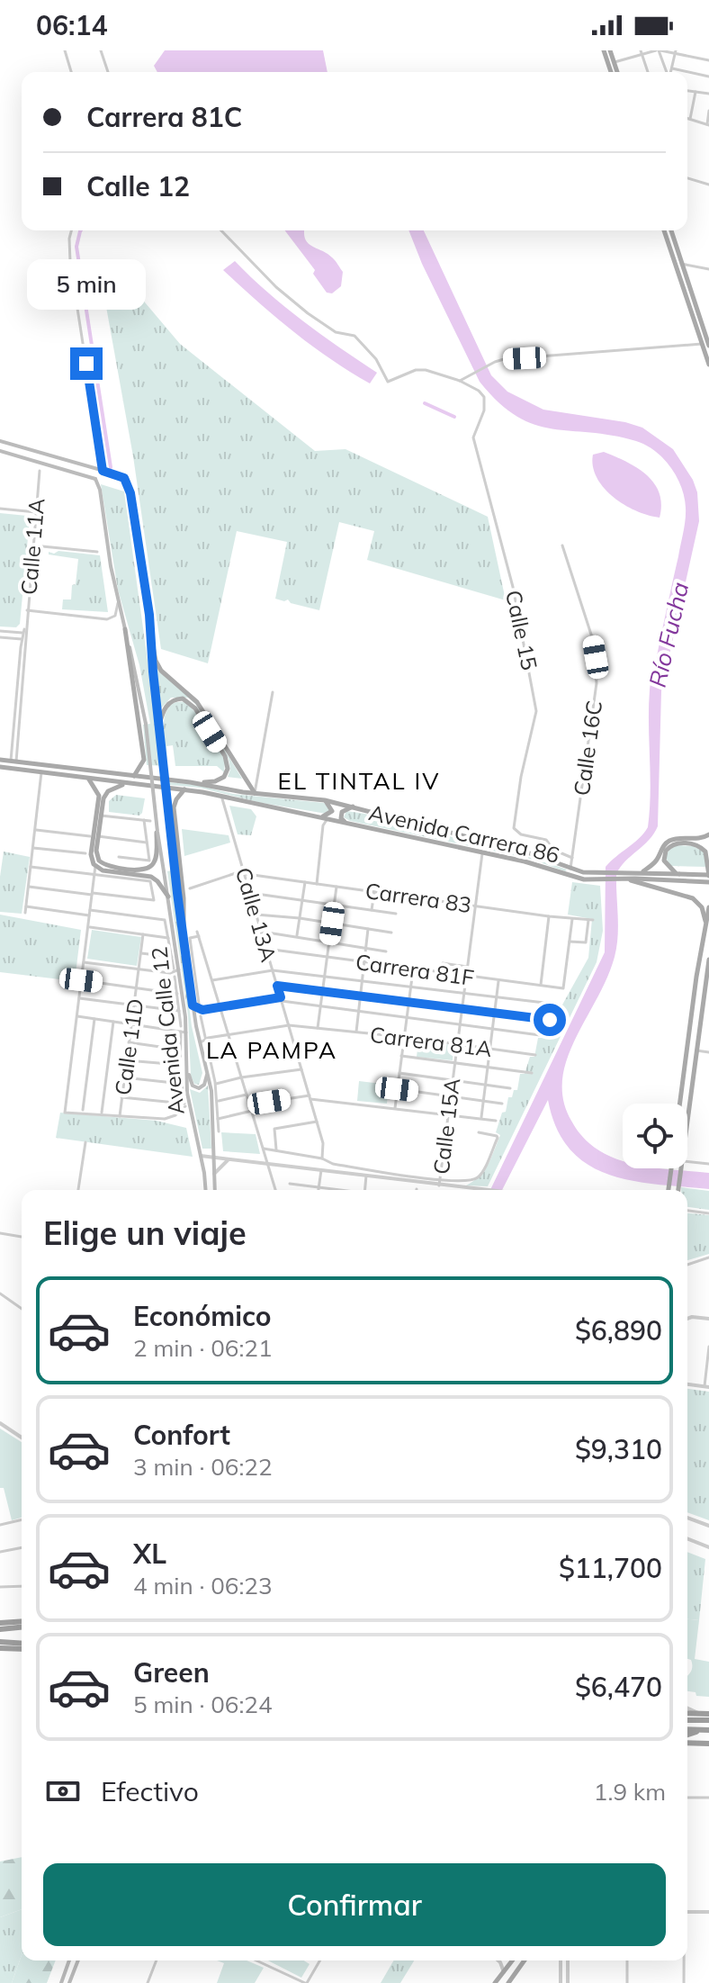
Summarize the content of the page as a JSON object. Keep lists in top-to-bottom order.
{
  "streets": {
    "main road": ["Avenida Carrera 86", "Avenida Calle 12"],
    "street": [
      "Calle 11A",
      "Calle 15",
      "Calle 16C",
      "Carrera 83",
      "Calle 13A",
      "Carrera 81F",
      "Carrera 81A",
      "Calle 11D",
      "Calle 15A"
    ]
  },
  "crossings": [
    ["Calle 11A", "Avenida Carrera 86"],
    ["Calle 15", "Calle 16C"],
    ["Calle 16C", "Avenida Carrera 86"],
    ["Avenida Carrera 86", "Calle 13A"],
    ["Avenida Carrera 86", "Calle 15A"],
    ["Carrera 83", "Calle 13A"],
    ["Carrera 83", "Carrera 81F"],
    ["Carrera 83", "Calle 15A"],
    ["Calle 13A", "Carrera 81F"],
    ["Calle 13A", "Carrera 81A"],
    ["Carrera 81F", "Calle 15A"],
    ["Avenida Calle 12", "Carrera 81A"],
    ["Carrera 81A", "Calle 15A"]
  ],
  "districts": ["EL TINTAL IV", "LA PAMPA"],
  "water": ["Río Fucha"],
  "page": {
    "status": "06:14",
    "banner": ["Carrera 81C", "Calle 12"],
    "bubble": "5 min",
    "heading": "Elige un viaje",
    "list": [
      {
        "name": "Económico",
        "note": "2 min · 06:21",
        "value": "$6,890"
      },
      {
        "name": "Confort",
        "note": "3 min · 06:22",
        "value": "$9,310"
      },
      {
        "name": "XL",
        "note": "4 min · 06:23",
        "value": "$11,700"
      },
      {
        "name": "Green",
        "note": "5 min · 06:24",
        "value": "$6,470"
      }
    ],
    "pay": ["Efectivo", "1.9 km"],
    "buttons": "Confirmar"
  }
}
